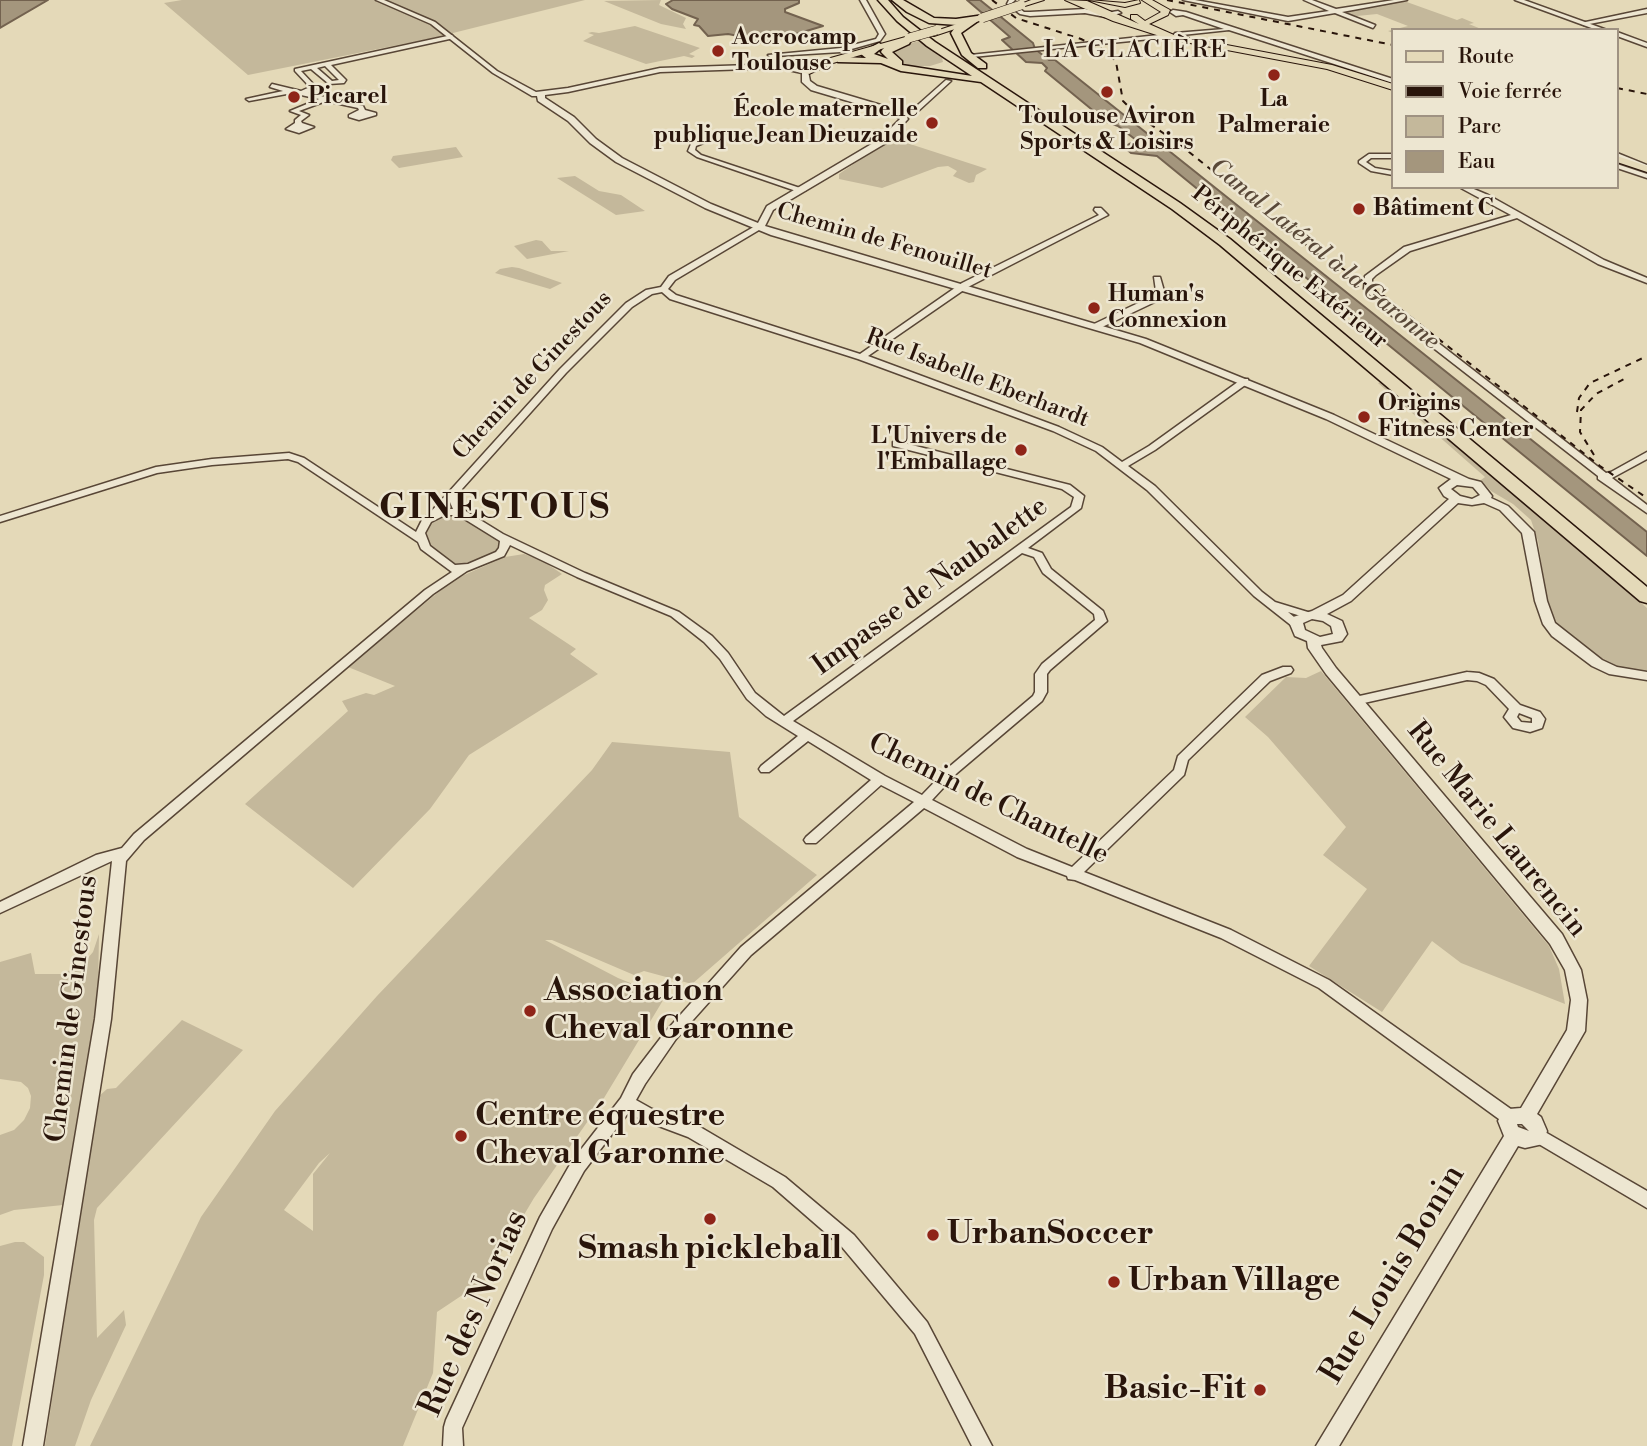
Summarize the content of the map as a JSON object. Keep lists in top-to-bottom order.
{
  "streets": {
    "highway": ["Périphérique Extérieur"],
    "street": [
      "Chemin de Fenouillet",
      "Chemin de Ginestous",
      "Rue Isabelle Eberhardt",
      "Impasse de Naubalette",
      "Chemin de Chantelle",
      "Rue Marie Laurencin",
      "Rue Louis Bonin",
      "Rue des Norias"
    ]
  },
  "crossings": [
    ["Chemin de Ginestous", "Rue Isabelle Eberhardt"],
    ["Rue Isabelle Eberhardt", "Rue Marie Laurencin"],
    ["Impasse de Naubalette", "Chemin de Chantelle"],
    ["Impasse de Naubalette", "Rue des Norias"],
    ["Chemin de Chantelle", "Rue Marie Laurencin"],
    ["Chemin de Chantelle", "Rue Louis Bonin"],
    ["Chemin de Chantelle", "Rue des Norias"],
    ["Rue Marie Laurencin", "Rue Louis Bonin"]
  ],
  "districts": ["LA GLACIÈRE", "GINESTOUS"],
  "water": ["Canal Latéral à la Garonne"],
  "places": [
    "Accrocamp Toulouse",
    "La Palmeraie",
    "Toulouse Aviron Sports & Loisirs",
    "Picarel",
    "École maternelle publique Jean Dieuzaide",
    "Bâtiment C",
    "Human's Connexion",
    "Origins Fitness Center",
    "L'Univers de l'Emballage",
    "Association Cheval Garonne",
    "Centre équestre Cheval Garonne",
    "Smash pickleball",
    "UrbanSoccer",
    "Urban Village",
    "Basic-Fit"
  ],
  "legend": [
    "Route",
    "Voie ferrée",
    "Parc",
    "Eau"
  ]
}
